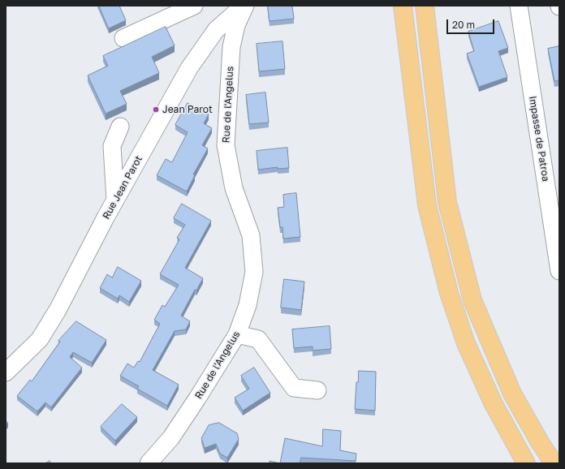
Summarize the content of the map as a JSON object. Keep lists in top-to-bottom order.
{
  "streets": {
    "street": ["Rue de l'Angelus", "Impasse de Patroa", "Rue Jean Parot"]
  },
  "crossings": [
    ["Rue de l'Angelus", "Rue Jean Parot"]
  ],
  "places": ["Jean Parot"],
  "scale_bar": "20 m"
}
